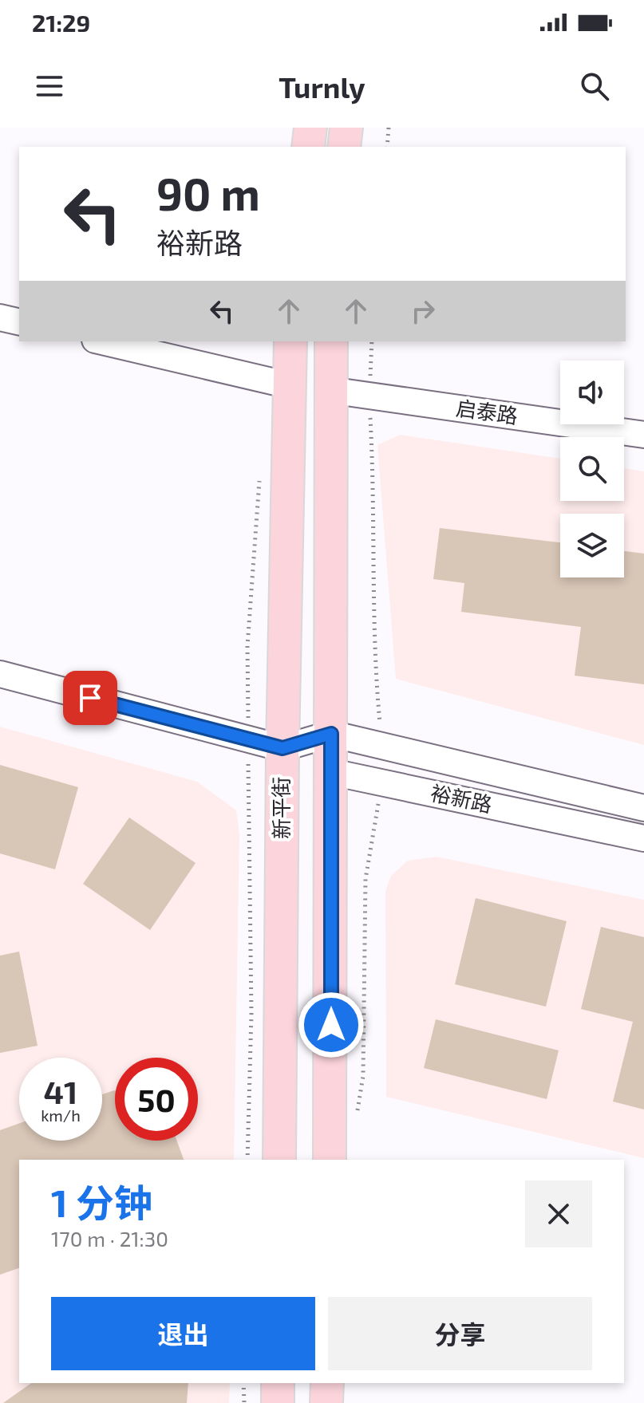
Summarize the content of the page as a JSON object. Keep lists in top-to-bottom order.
{
  "streets": {
    "main road": ["裕新路", "新平街"],
    "street": ["启泰路"]
  },
  "crossings": [
    ["裕新路", "新平街"]
  ],
  "page": {
    "status": "21:29",
    "header": "Turnly",
    "turn": ["90 m", "裕新路"],
    "speed": "41 km/h",
    "limit": "50",
    "heading": ["1 分钟", "170 m · 21:30"],
    "buttons": ["退出", "分享"]
  }
}
